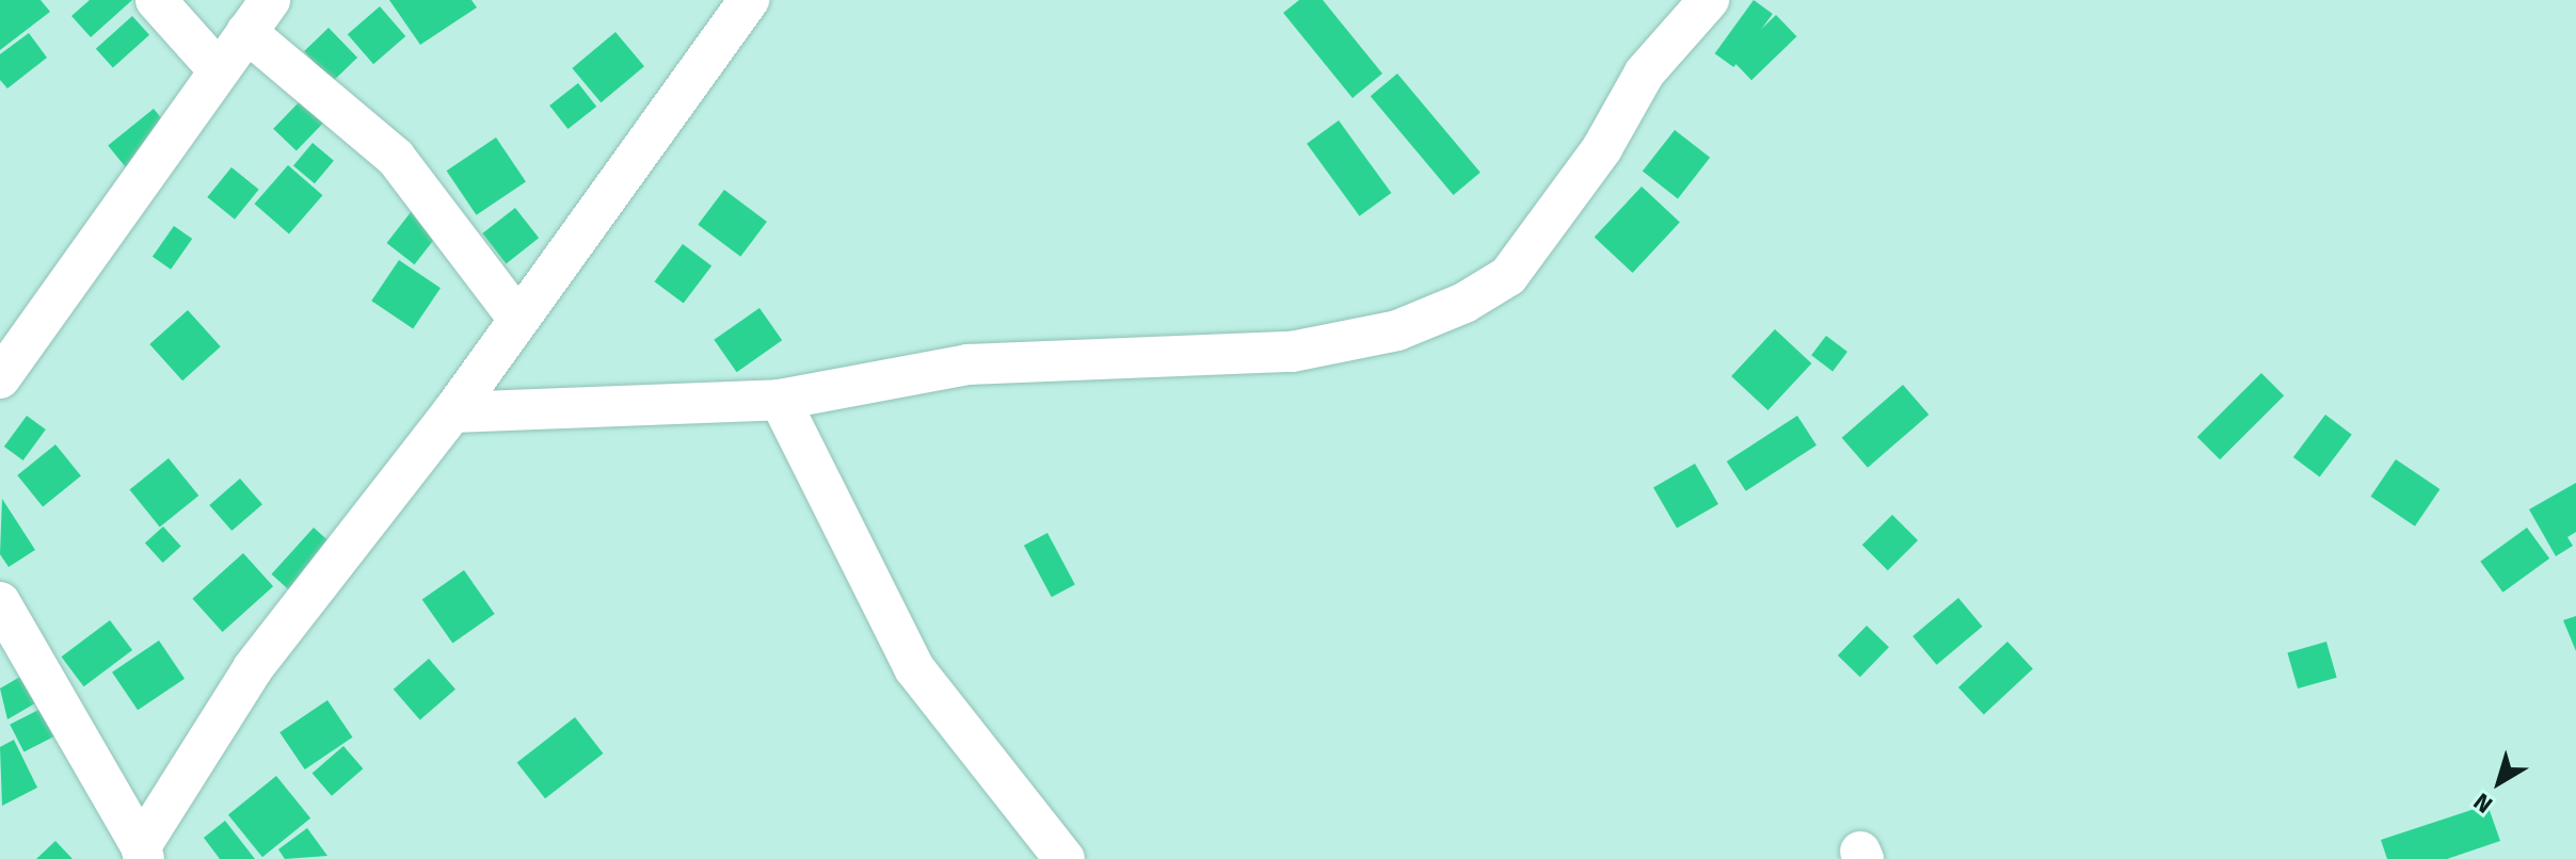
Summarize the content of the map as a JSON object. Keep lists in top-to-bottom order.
{
  "north": "bottom left"
}
